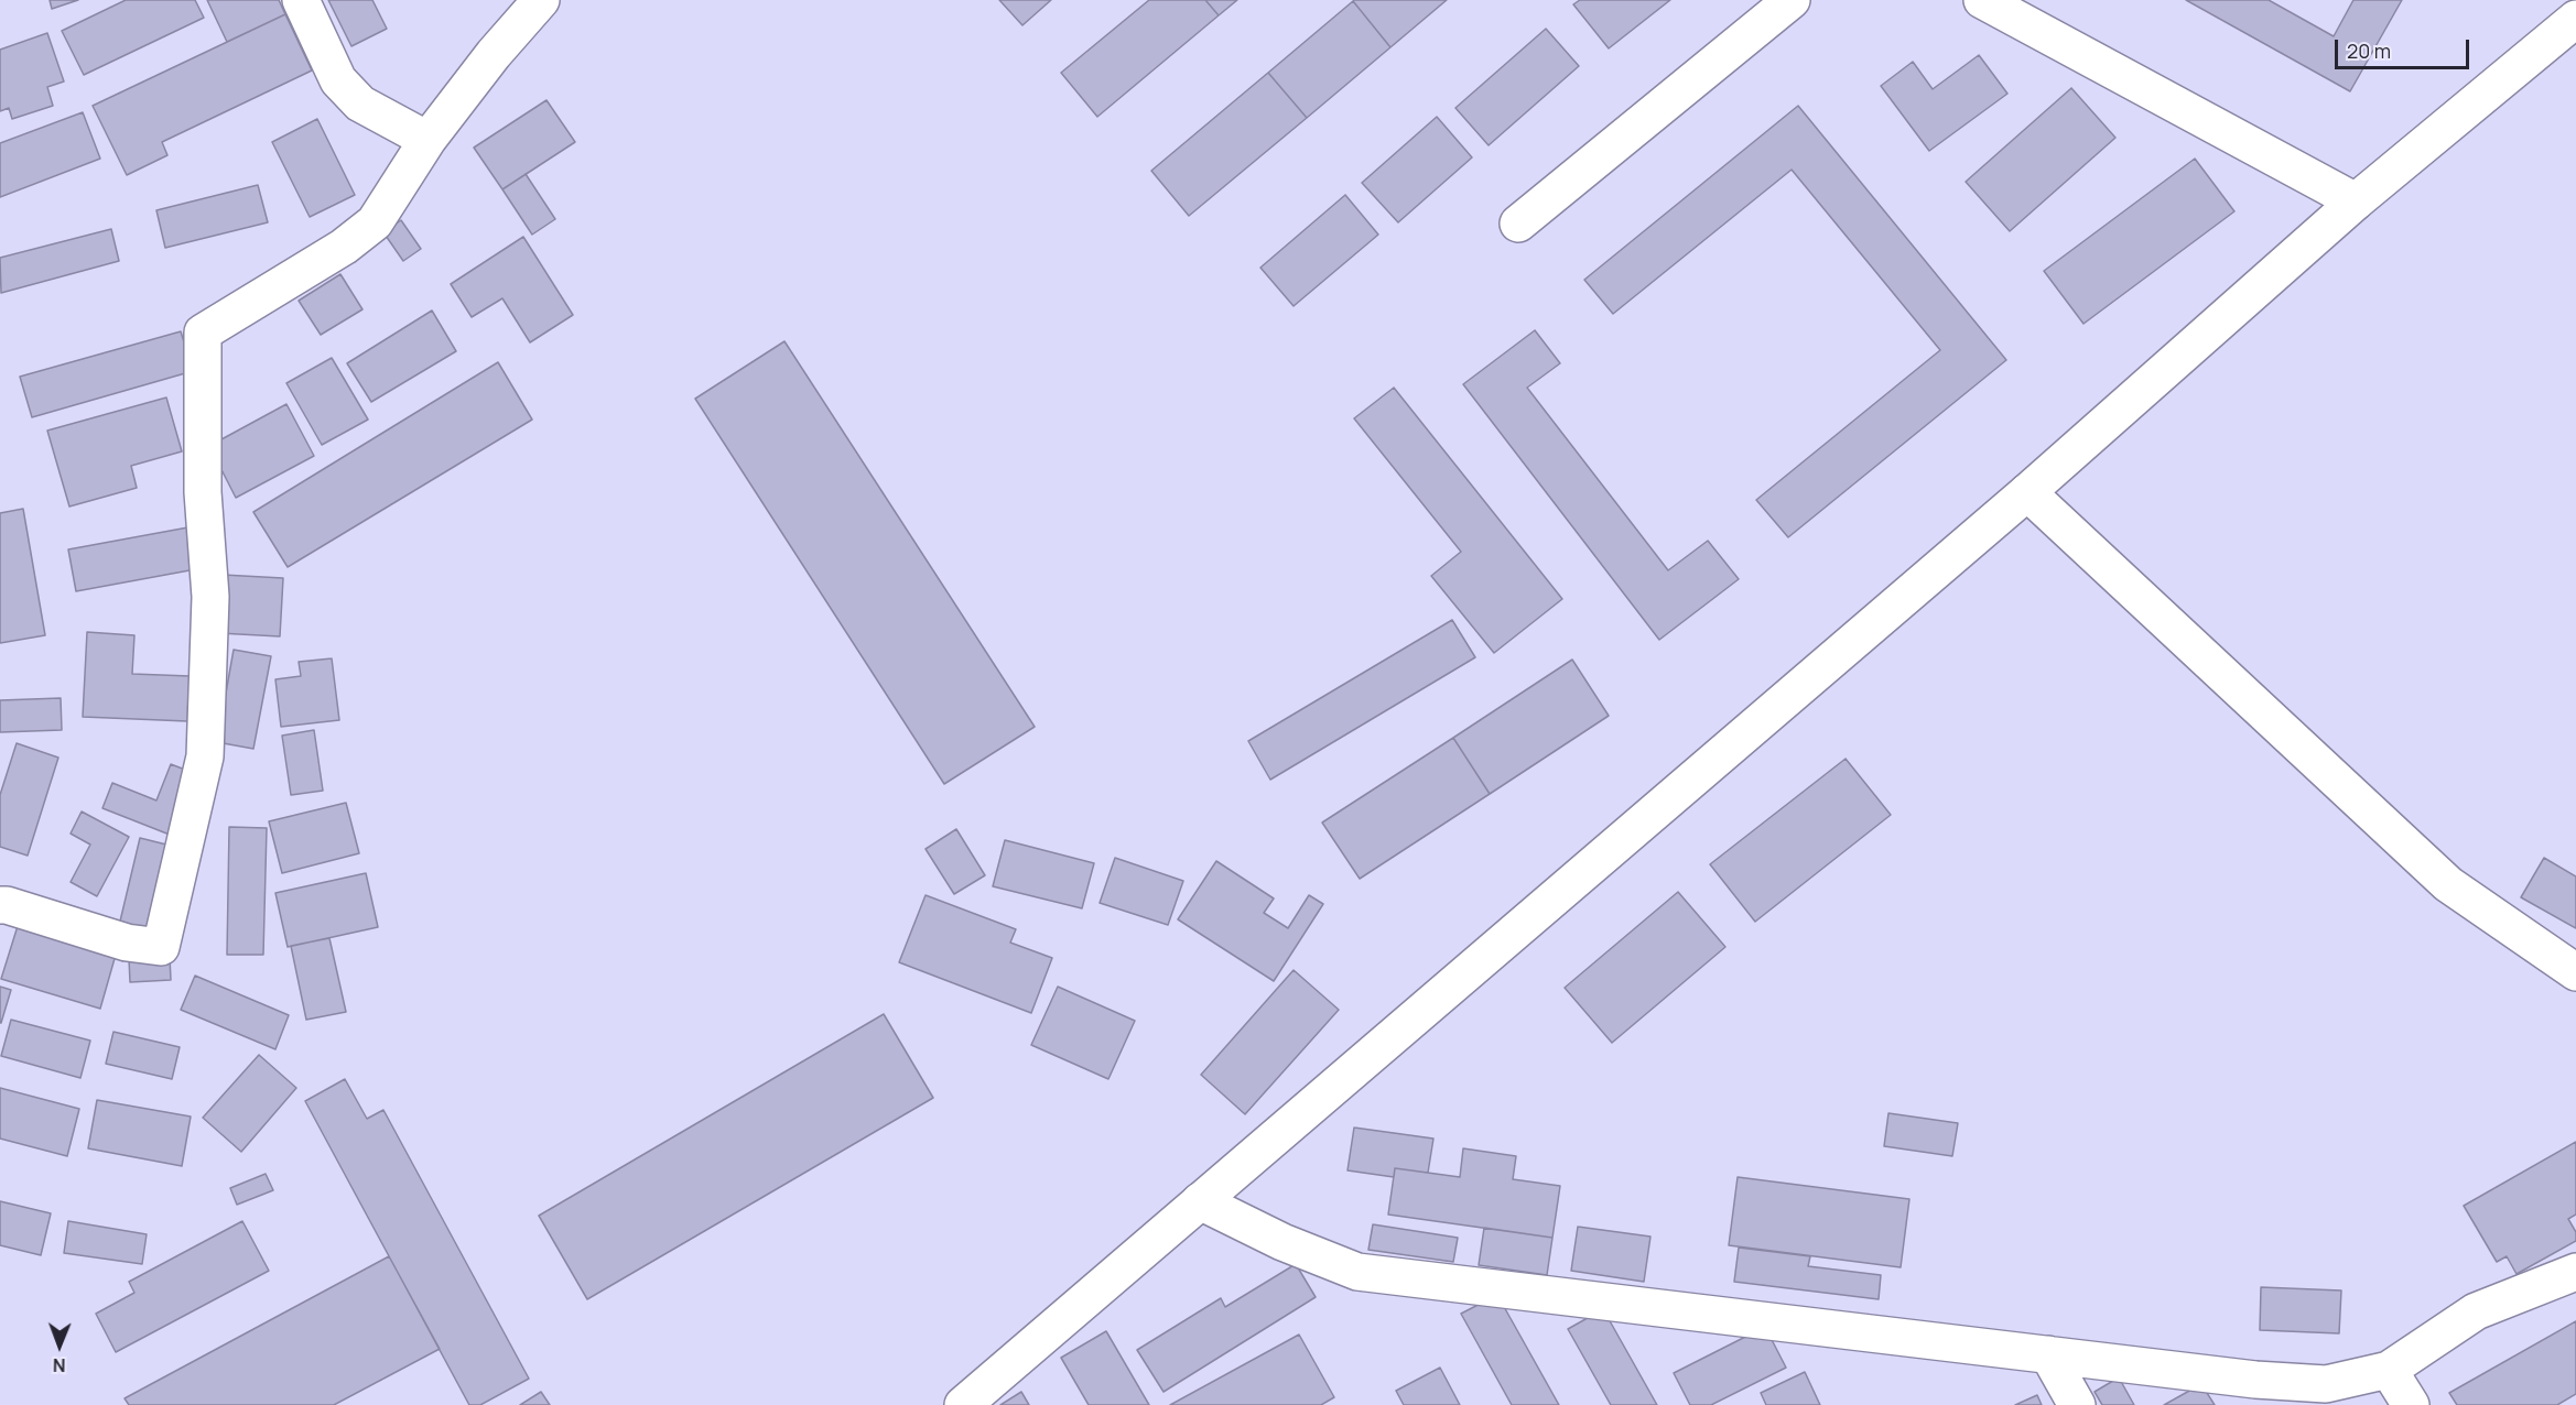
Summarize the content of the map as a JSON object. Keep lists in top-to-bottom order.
{
  "scale_bar": "20 m",
  "north": "bottom"
}
